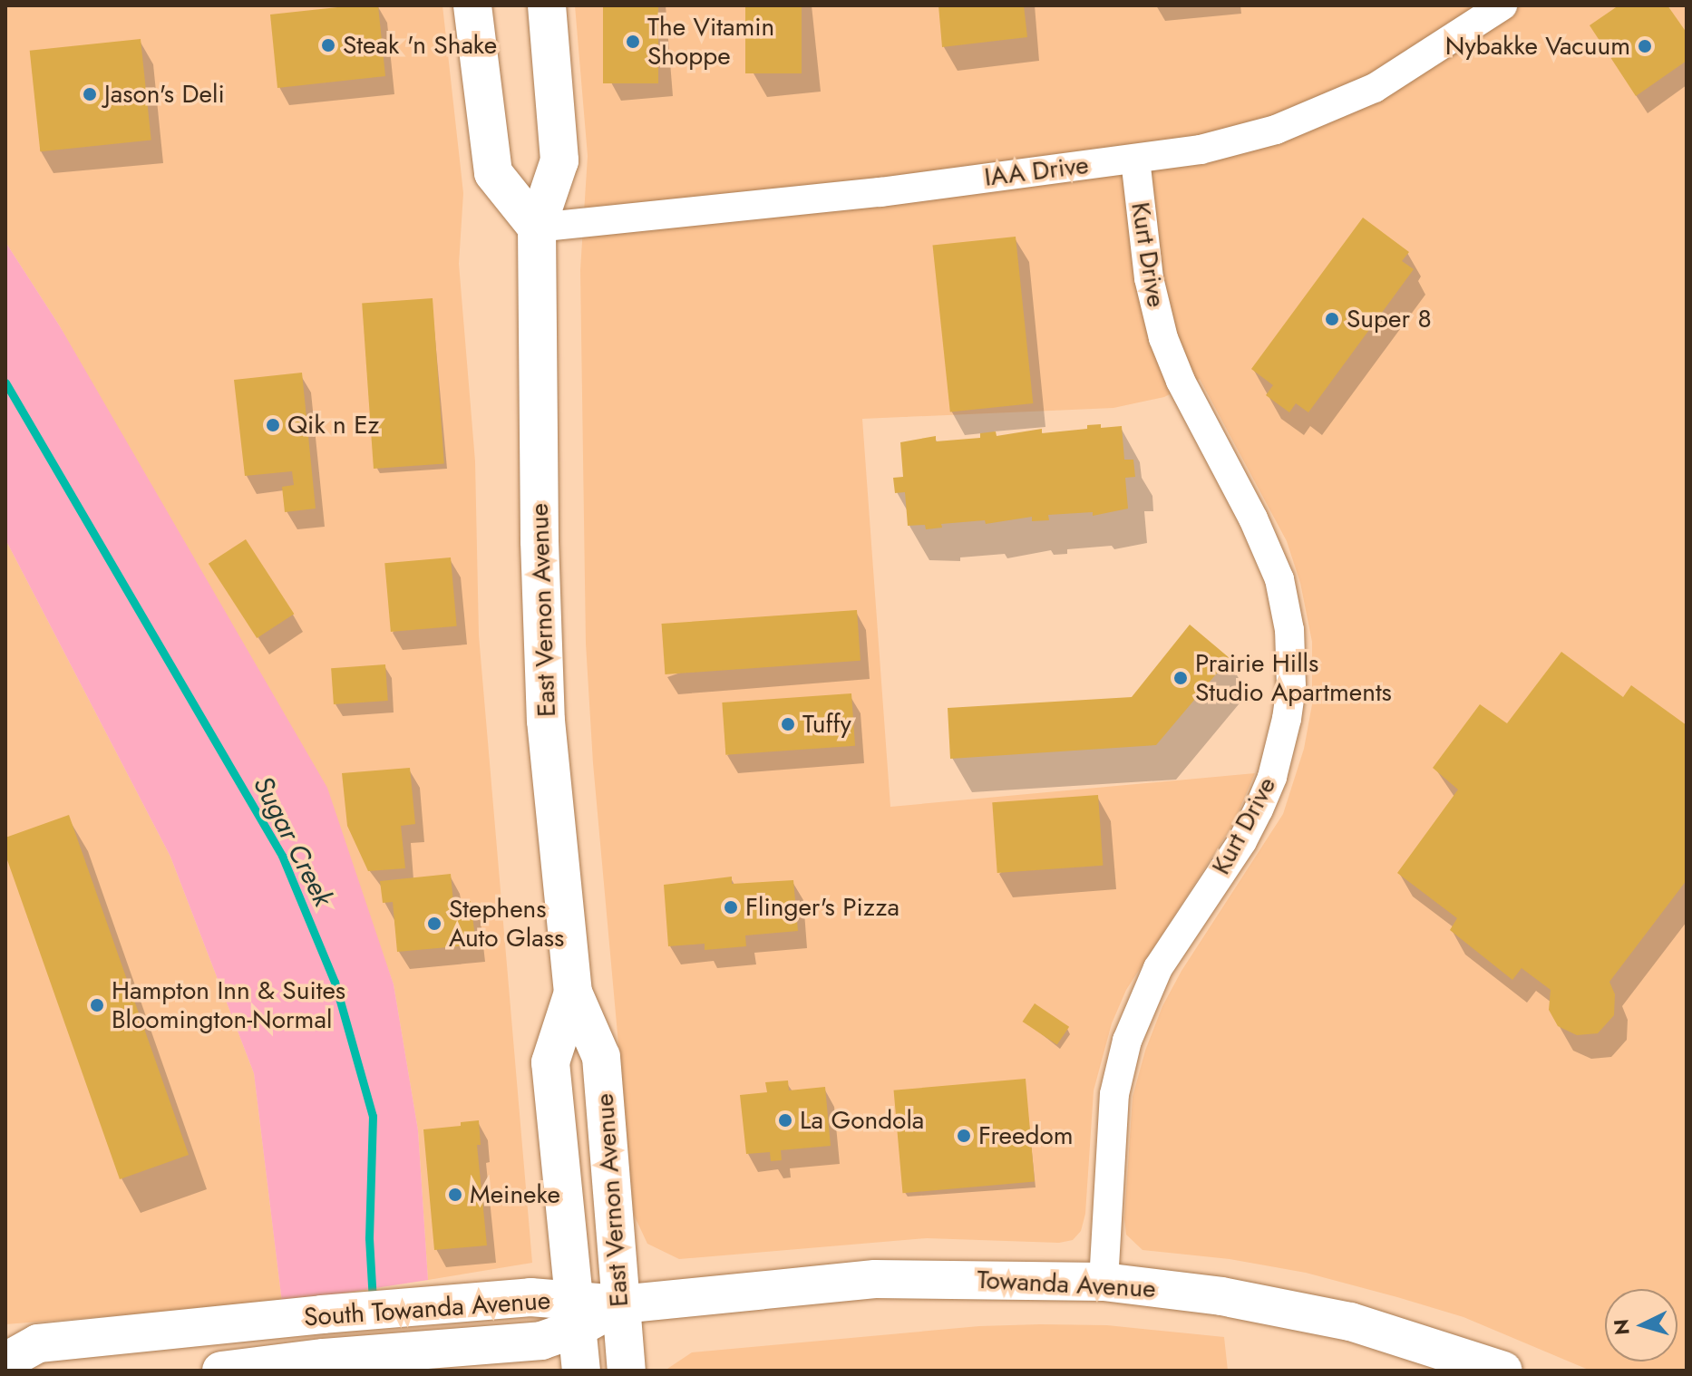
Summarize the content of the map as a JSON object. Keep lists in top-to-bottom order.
{
  "streets": {
    "main road": ["East Vernon Avenue", "Towanda Avenue", "South Towanda Avenue"],
    "street": ["IAA Drive", "Kurt Drive"]
  },
  "crossings": [
    ["IAA Drive", "Kurt Drive"],
    ["IAA Drive", "East Vernon Avenue"],
    ["Kurt Drive", "Towanda Avenue"],
    ["East Vernon Avenue", "Towanda Avenue"],
    ["East Vernon Avenue", "South Towanda Avenue"],
    ["Towanda Avenue", "South Towanda Avenue"]
  ],
  "water": ["Sugar Creek"],
  "places": [
    "The Vitamin Shoppe",
    "Steak 'n Shake",
    "Nybakke Vacuum",
    "Jason's Deli",
    "Super 8",
    "Qik n Ez",
    "Prairie Hills Studio Apartments",
    "Tuffy",
    "Flinger's Pizza",
    "Stephens Auto Glass",
    "Hampton Inn & Suites Bloomington-Normal",
    "La Gondola",
    "Freedom",
    "Meineke"
  ],
  "north": "left"
}
